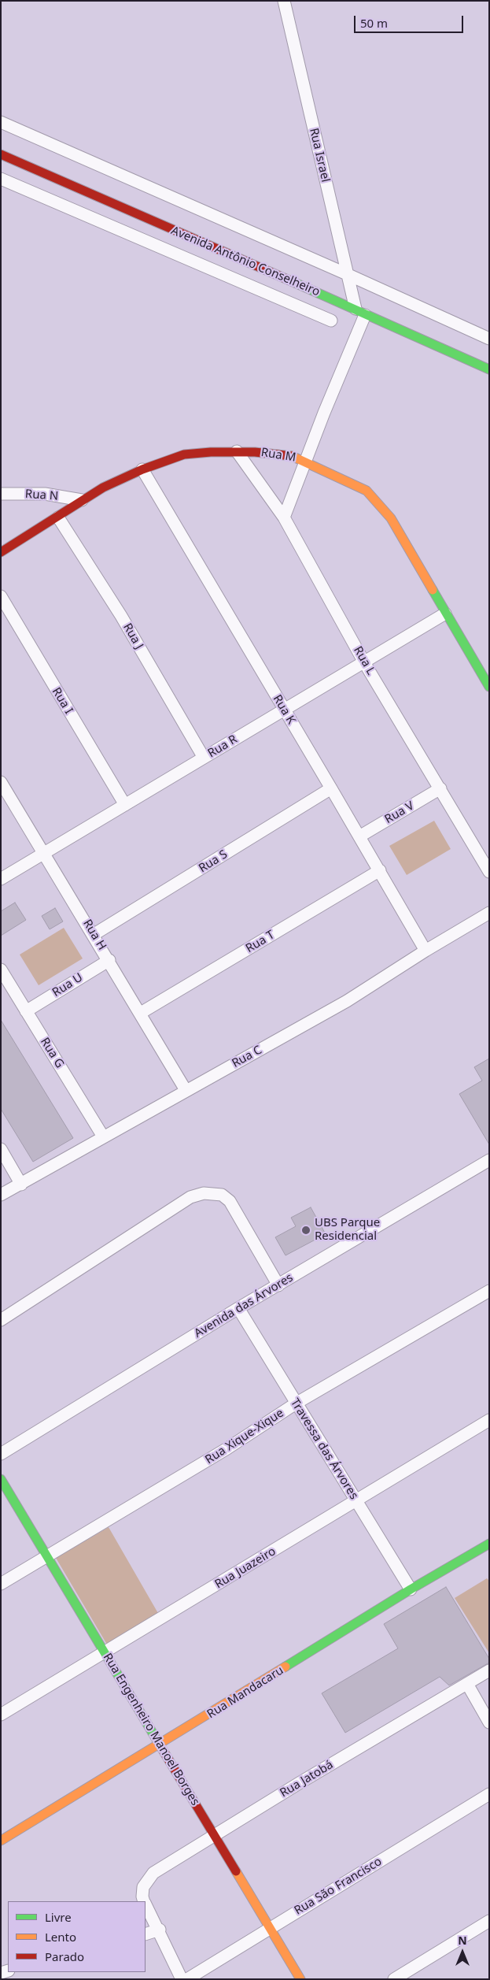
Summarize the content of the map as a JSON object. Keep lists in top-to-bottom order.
{
  "streets": {
    "street": [
      "Rua Israel",
      "Avenida Antônio Conselheiro",
      "Rua M",
      "Rua N",
      "Rua J",
      "Rua L",
      "Rua I",
      "Rua K",
      "Rua R",
      "Rua V",
      "Rua S",
      "Rua H",
      "Rua T",
      "Rua U",
      "Rua G",
      "Rua C",
      "Avenida das Árvores",
      "Rua Xique-Xique",
      "Travessa das Árvores",
      "Rua Juazeiro",
      "Rua Mandacaru",
      "Rua Engenheiro Manoel Borges",
      "Rua Jatobá",
      "Rua São Francisco"
    ]
  },
  "crossings": [
    ["Rua Israel", "Avenida Antônio Conselheiro"],
    ["Rua M", "Rua N"],
    ["Rua M", "Rua J"],
    ["Rua M", "Rua L"],
    ["Rua M", "Rua K"],
    ["Rua M", "Rua R"],
    ["Rua J", "Rua R"],
    ["Rua L", "Rua R"],
    ["Rua L", "Rua V"],
    ["Rua I", "Rua R"],
    ["Rua K", "Rua R"],
    ["Rua K", "Rua V"],
    ["Rua K", "Rua S"],
    ["Rua K", "Rua T"],
    ["Rua K", "Rua C"],
    ["Rua R", "Rua H"],
    ["Rua S", "Rua H"],
    ["Rua H", "Rua T"],
    ["Rua H", "Rua U"],
    ["Rua H", "Rua C"],
    ["Rua U", "Rua G"],
    ["Rua G", "Rua C"],
    ["Avenida das Árvores", "Travessa das Árvores"],
    ["Rua Xique-Xique", "Travessa das Árvores"],
    ["Rua Xique-Xique", "Rua Engenheiro Manoel Borges"],
    ["Travessa das Árvores", "Rua Juazeiro"],
    ["Travessa das Árvores", "Rua Mandacaru"],
    ["Rua Juazeiro", "Rua Engenheiro Manoel Borges"],
    ["Rua Mandacaru", "Rua Engenheiro Manoel Borges"],
    ["Rua Engenheiro Manoel Borges", "Rua Jatobá"],
    ["Rua Engenheiro Manoel Borges", "Rua São Francisco"]
  ],
  "places": ["UBS Parque Residencial"],
  "legend": ["Livre", "Lento", "Parado"],
  "scale_bar": "50 m",
  "north": "top"
}
